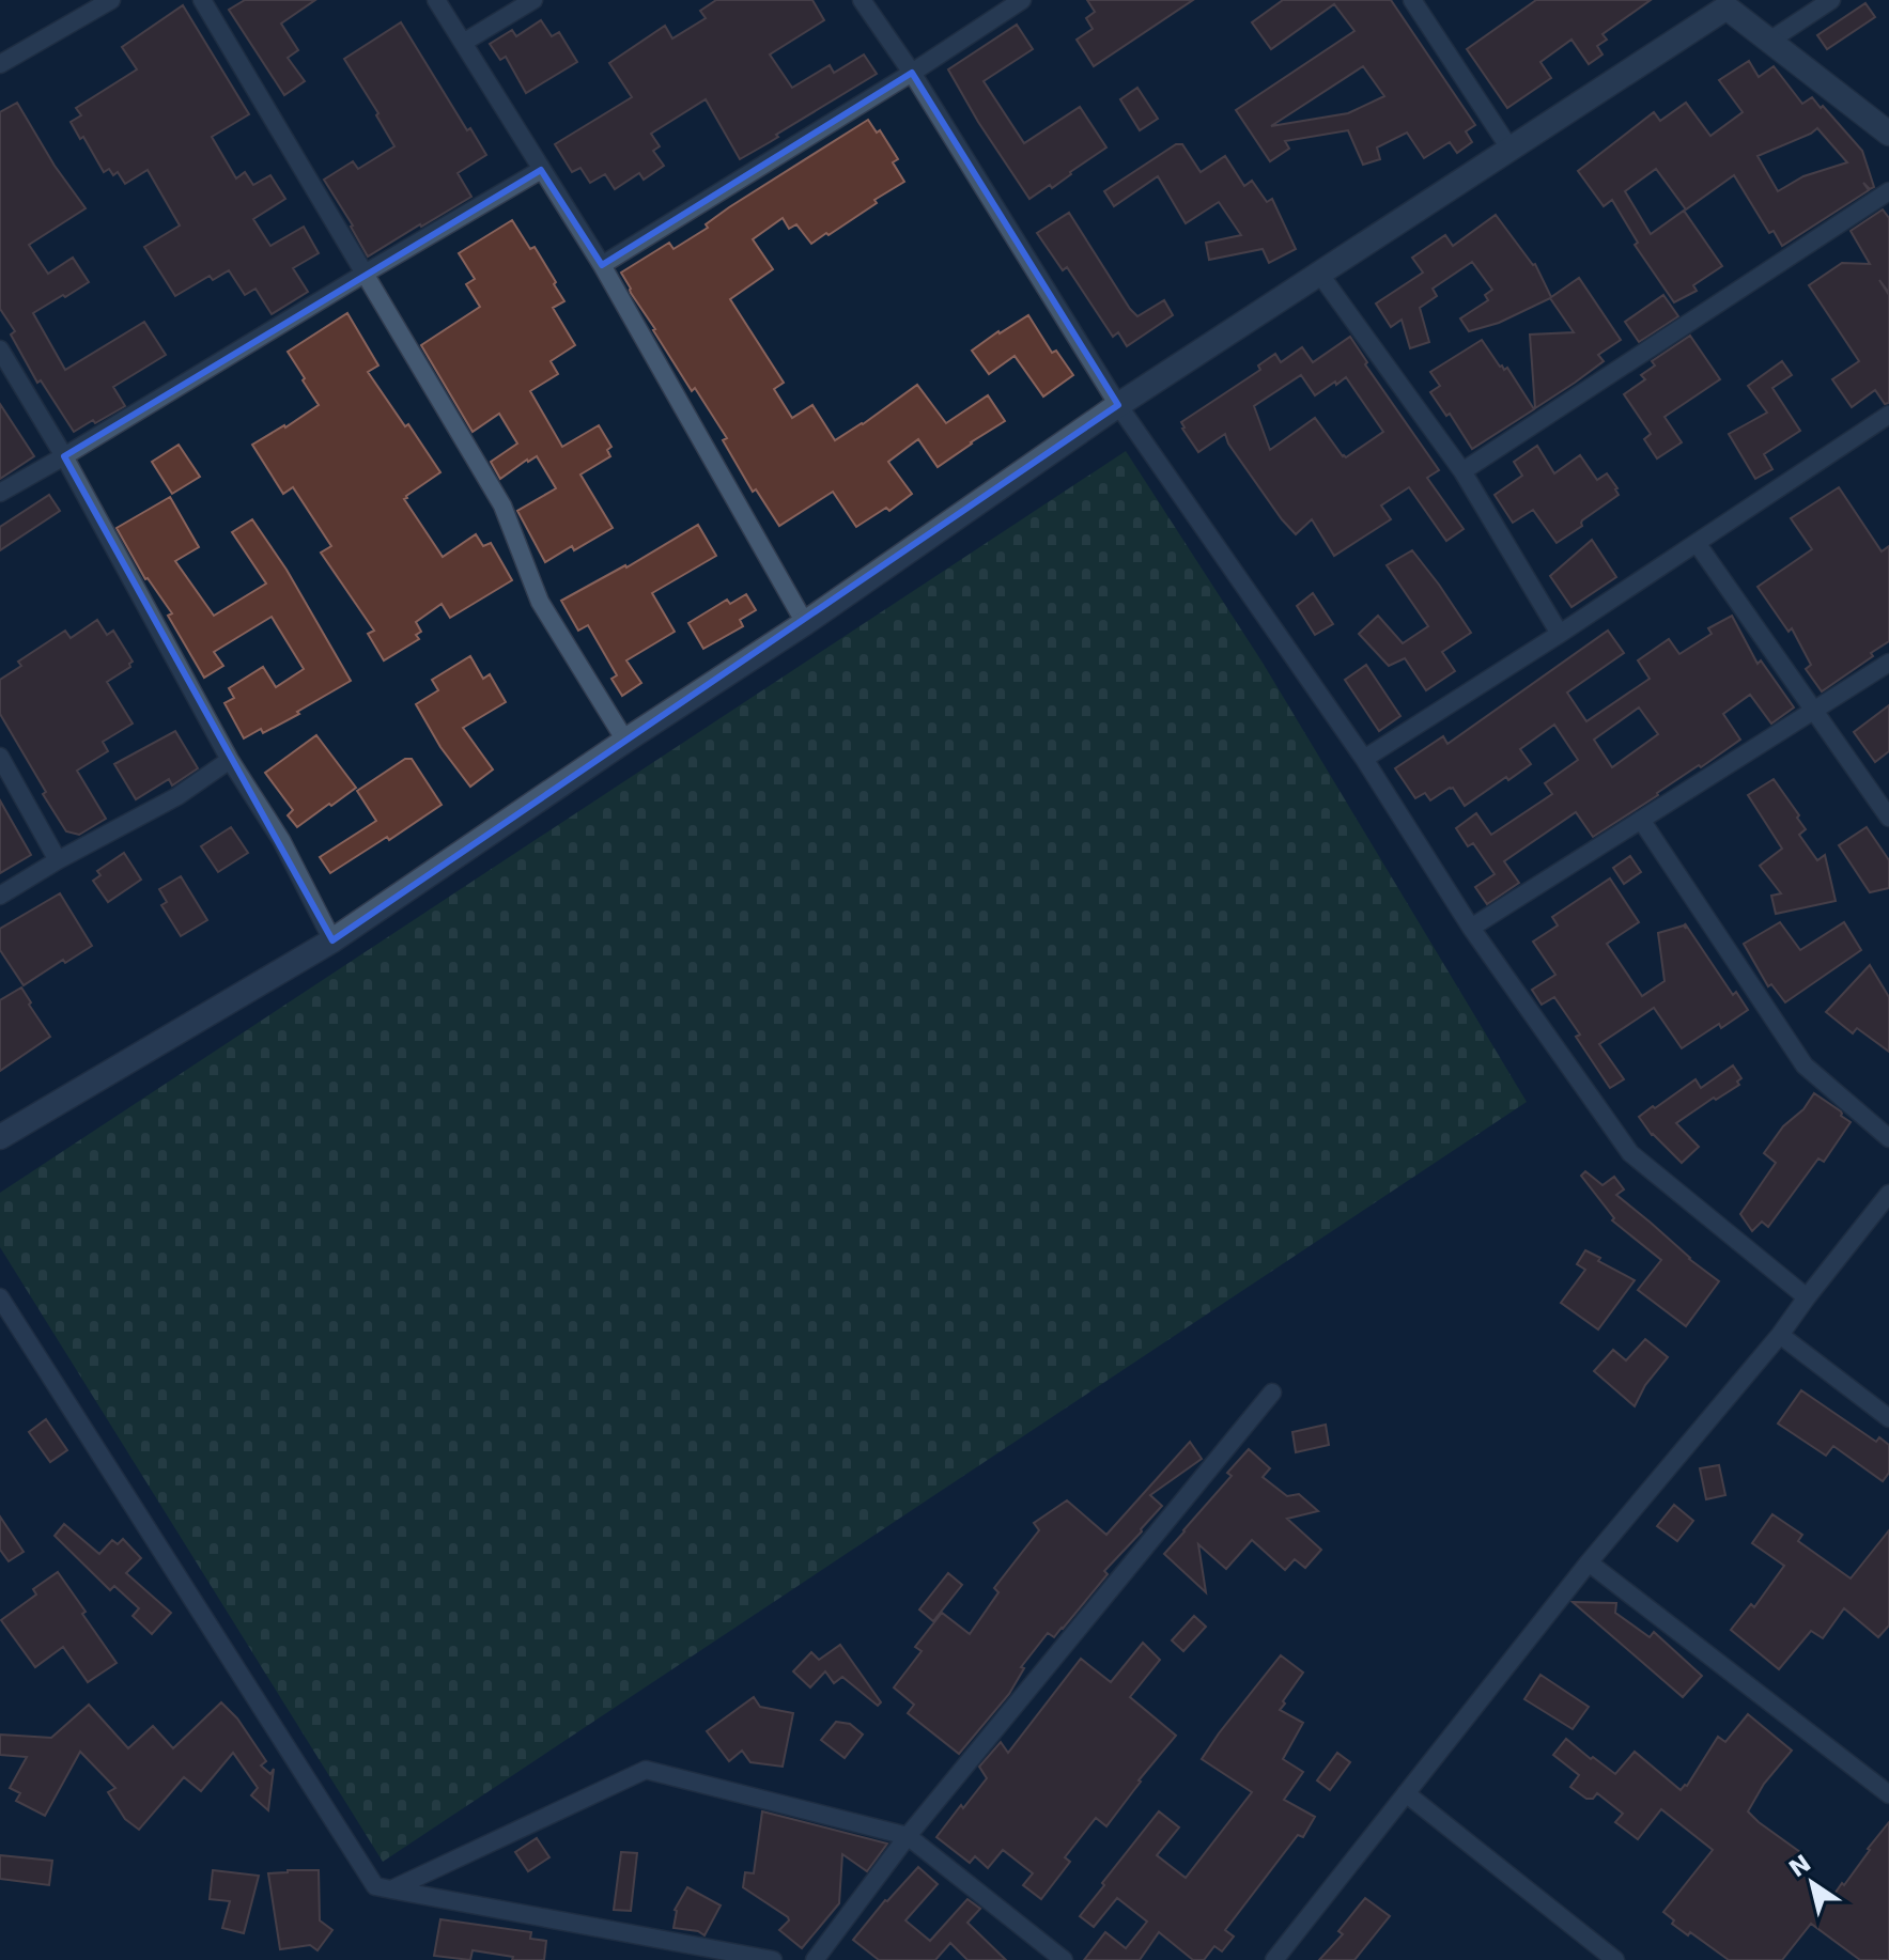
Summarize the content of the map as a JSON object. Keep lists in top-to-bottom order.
{
  "north": "top left"
}
